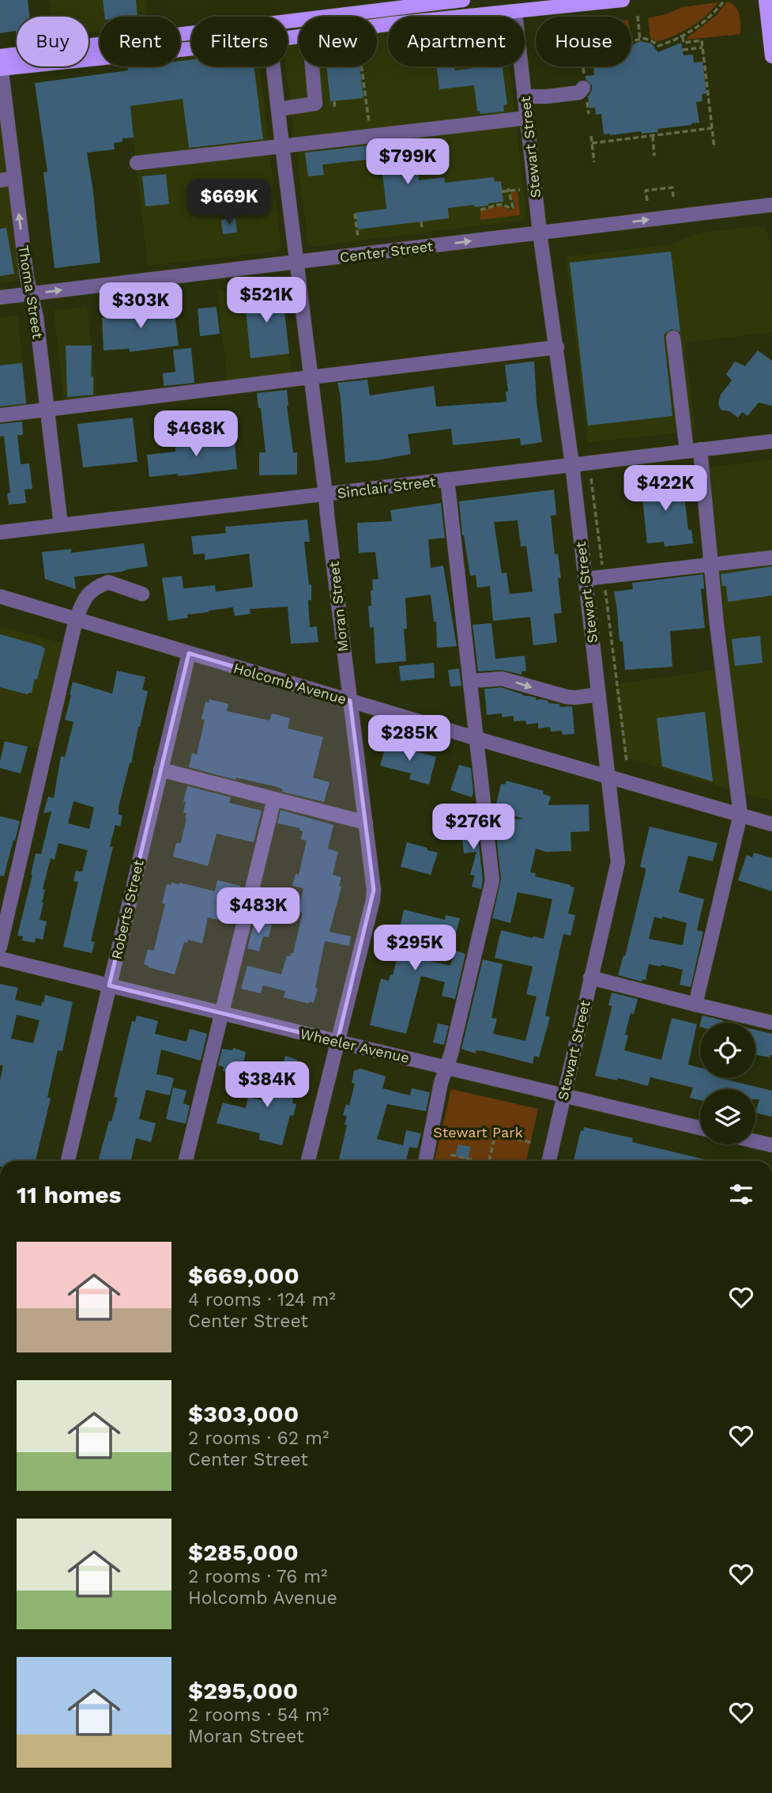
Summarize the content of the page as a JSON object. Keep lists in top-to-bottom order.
{
  "streets": {
    "street": [
      "Stewart Street",
      "Center Street",
      "Thoma Street",
      "Sinclair Street",
      "Moran Street",
      "Holcomb Avenue",
      "Roberts Street",
      "Wheeler Avenue"
    ]
  },
  "crossings": [
    ["Stewart Street", "Center Street"],
    ["Stewart Street", "Sinclair Street"],
    ["Stewart Street", "Holcomb Avenue"],
    ["Stewart Street", "Wheeler Avenue"],
    ["Center Street", "Thoma Street"],
    ["Center Street", "Moran Street"],
    ["Thoma Street", "Sinclair Street"],
    ["Sinclair Street", "Moran Street"],
    ["Moran Street", "Holcomb Avenue"],
    ["Moran Street", "Wheeler Avenue"],
    ["Holcomb Avenue", "Roberts Street"],
    ["Roberts Street", "Wheeler Avenue"]
  ],
  "parks": ["Stewart Park"],
  "page": {
    "chip": [
      "Buy",
      "Rent",
      "Filters",
      "New",
      "Apartment",
      "House"
    ],
    "price": [
      "$799K",
      "$669K",
      "$521K",
      "$303K",
      "$468K",
      "$422K",
      "$285K",
      "$276K",
      "$483K",
      "$295K",
      "$384K"
    ],
    "heading": "11 homes",
    "list": [
      {
        "name": "$669,000",
        "note": "4 rooms · 124 m² · Center Street"
      },
      {
        "name": "$303,000",
        "note": "2 rooms · 62 m² · Center Street"
      },
      {
        "name": "$285,000",
        "note": "2 rooms · 76 m² · Holcomb Avenue"
      },
      {
        "name": "$295,000",
        "note": "2 rooms · 54 m² · Moran Street"
      }
    ]
  }
}
